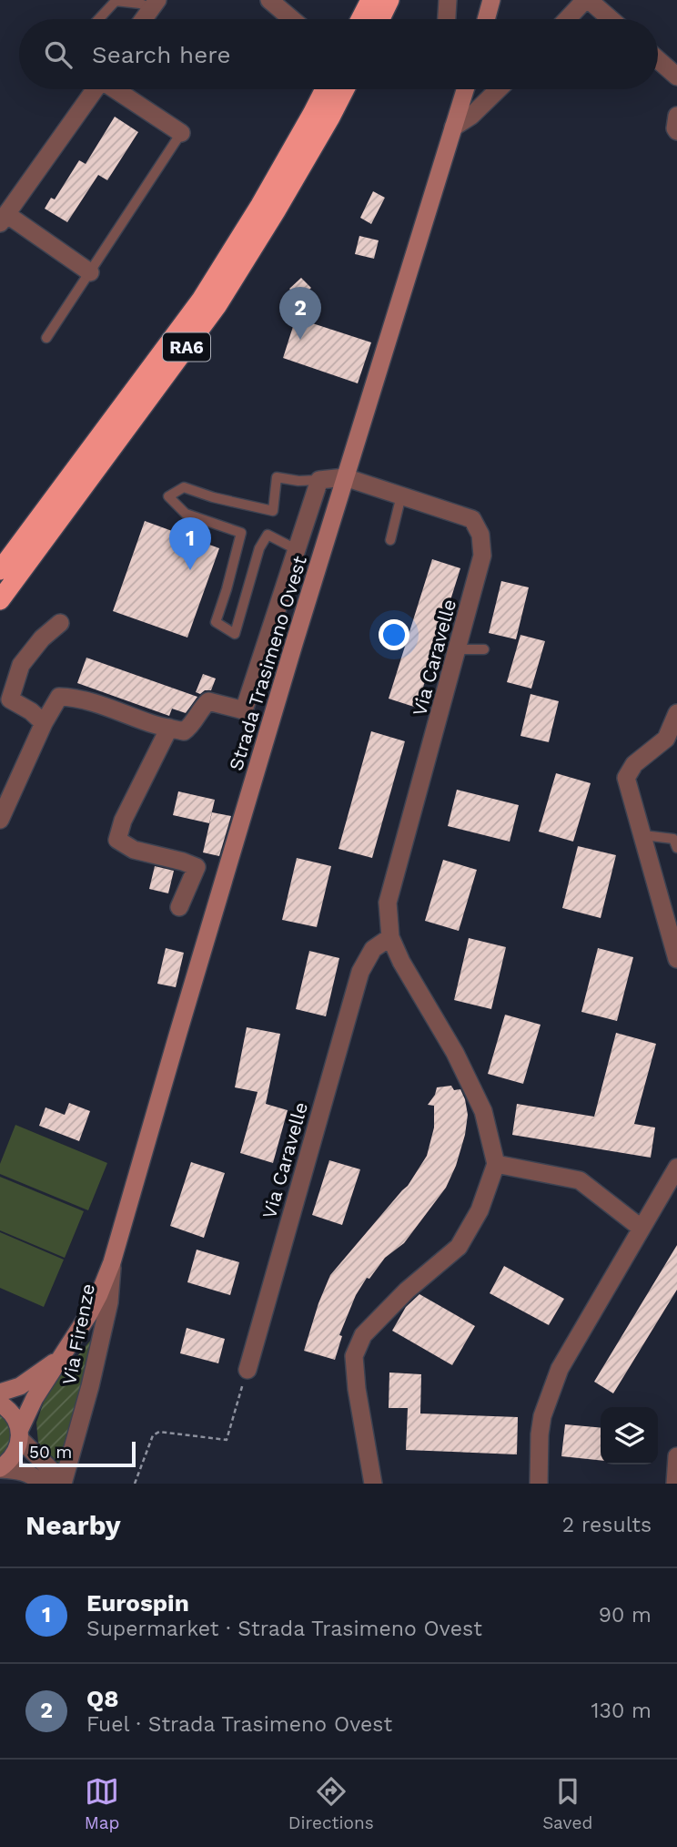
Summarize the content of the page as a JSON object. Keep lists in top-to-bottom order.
{
  "streets": {
    "highway": ["RA6"],
    "main road": ["Strada Trasimeno Ovest", "Via Firenze"],
    "street": ["Via Caravelle"]
  },
  "crossings": [
    ["Via Caravelle", "Strada Trasimeno Ovest"],
    ["Strada Trasimeno Ovest", "Via Firenze"]
  ],
  "scale_bar": "50 m",
  "page": {
    "search": "Search here",
    "pins": ["2", "1"],
    "scale": "50 m",
    "heading": ["Nearby", "2 results"],
    "list": [
      {
        "mark": "1",
        "name": "Eurospin",
        "note": "Supermarket · Strada Trasimeno Ovest",
        "value": "90 m"
      },
      {
        "mark": "2",
        "name": "Q8",
        "note": "Fuel · Strada Trasimeno Ovest",
        "value": "130 m"
      }
    ],
    "nav": ["Map", "Directions", "Saved"]
  }
}
